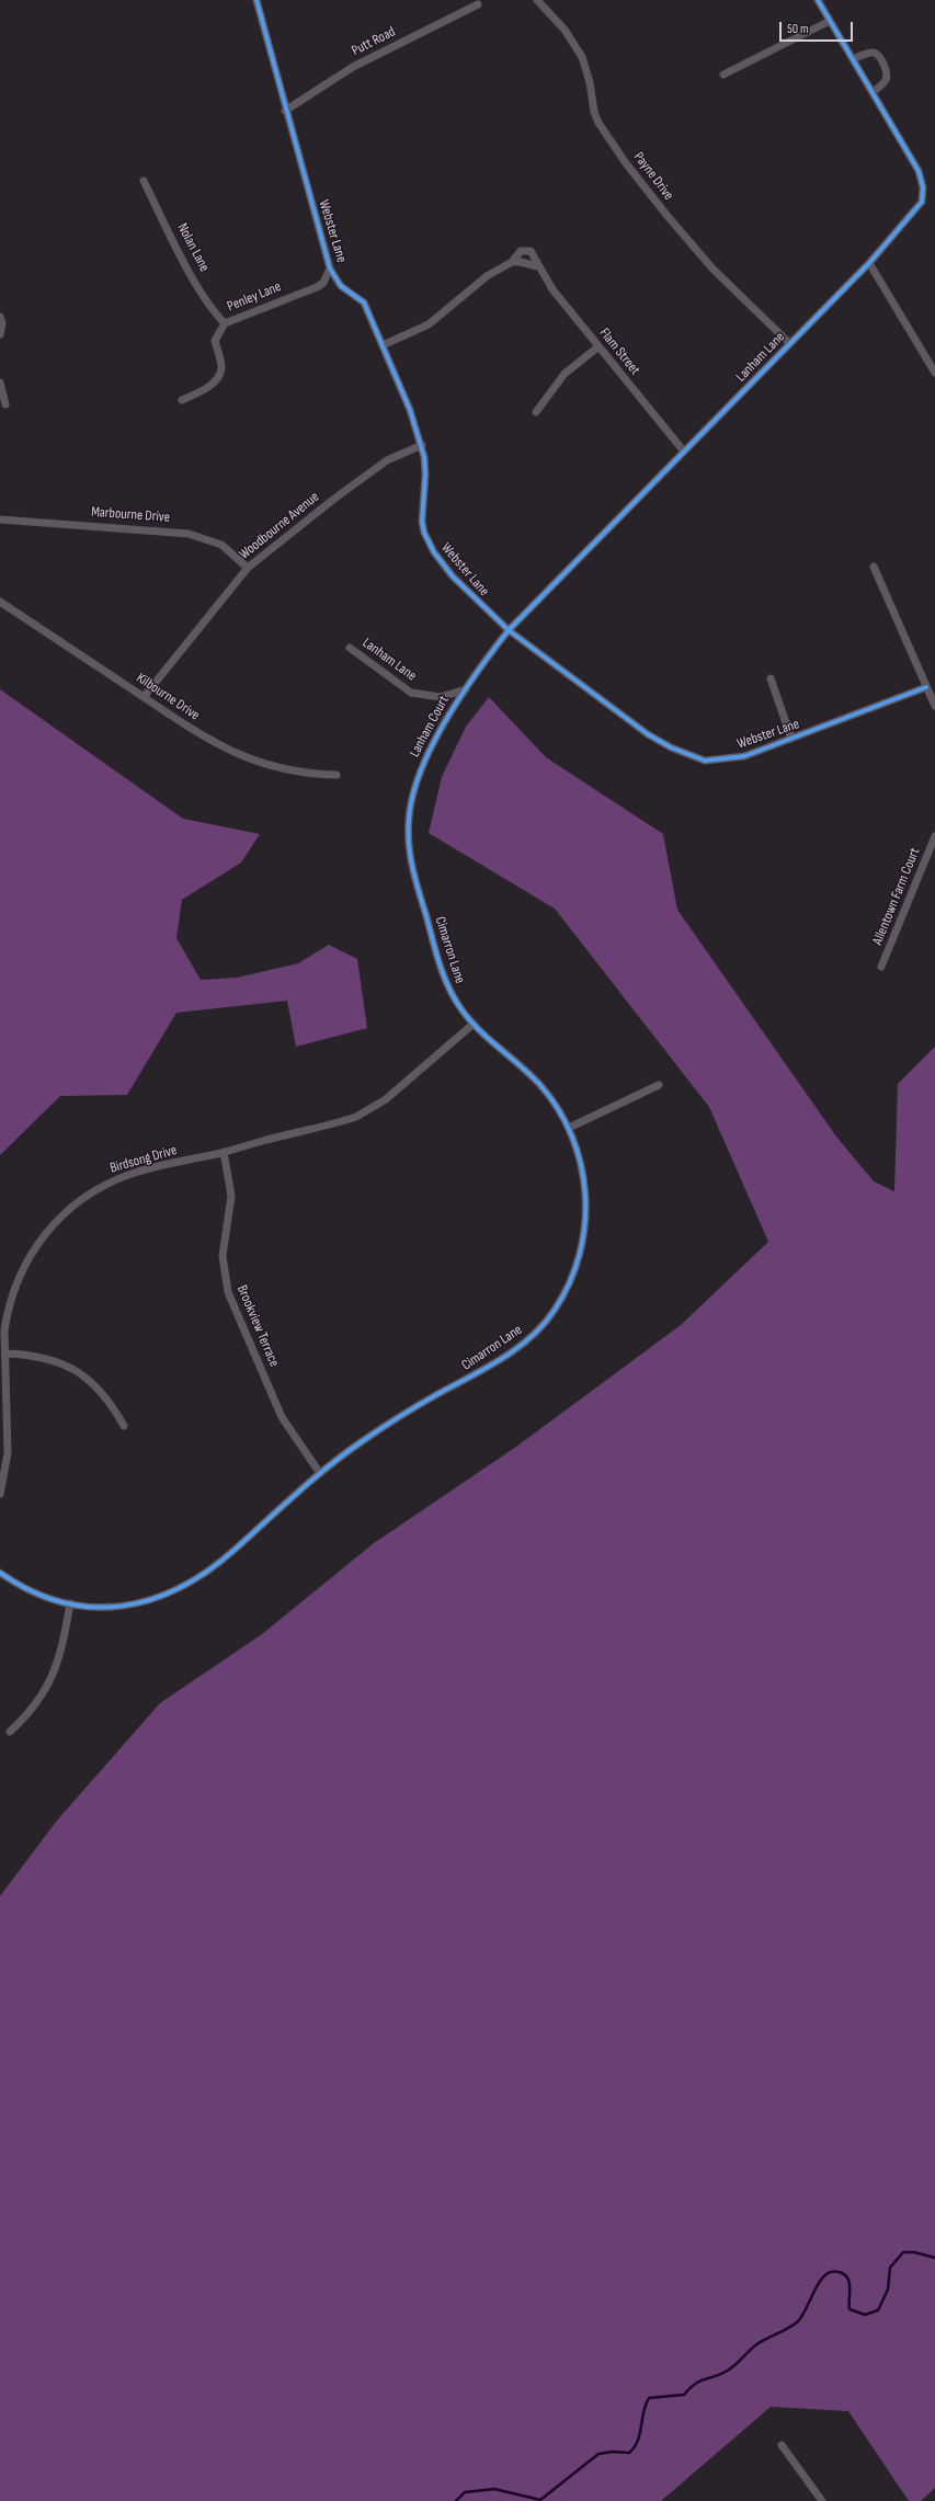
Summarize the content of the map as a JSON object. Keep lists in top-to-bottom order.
{
  "streets": {
    "street": [
      "Putt Road",
      "Payne Drive",
      "Webster Lane",
      "Nolan Lane",
      "Penley Lane",
      "Flam Street",
      "Lanham Lane",
      "Marbourne Drive",
      "Woodbourne Avenue",
      "Kilbourne Drive",
      "Lanham Court",
      "Allentown Farm Court",
      "Cimarron Lane",
      "Birdsong Drive",
      "Brookview Terrace"
    ]
  },
  "crossings": [
    ["Putt Road", "Webster Lane"],
    ["Payne Drive", "Lanham Lane"],
    ["Webster Lane", "Penley Lane"],
    ["Webster Lane", "Flam Street"],
    ["Webster Lane", "Lanham Lane"],
    ["Webster Lane", "Woodbourne Avenue"],
    ["Nolan Lane", "Penley Lane"],
    ["Flam Street", "Lanham Lane"],
    ["Lanham Lane", "Lanham Court"],
    ["Marbourne Drive", "Woodbourne Avenue"],
    ["Woodbourne Avenue", "Kilbourne Drive"],
    ["Lanham Court", "Cimarron Lane"],
    ["Cimarron Lane", "Birdsong Drive"],
    ["Cimarron Lane", "Brookview Terrace"],
    ["Birdsong Drive", "Brookview Terrace"]
  ],
  "scale_bar": "50 m"
}
